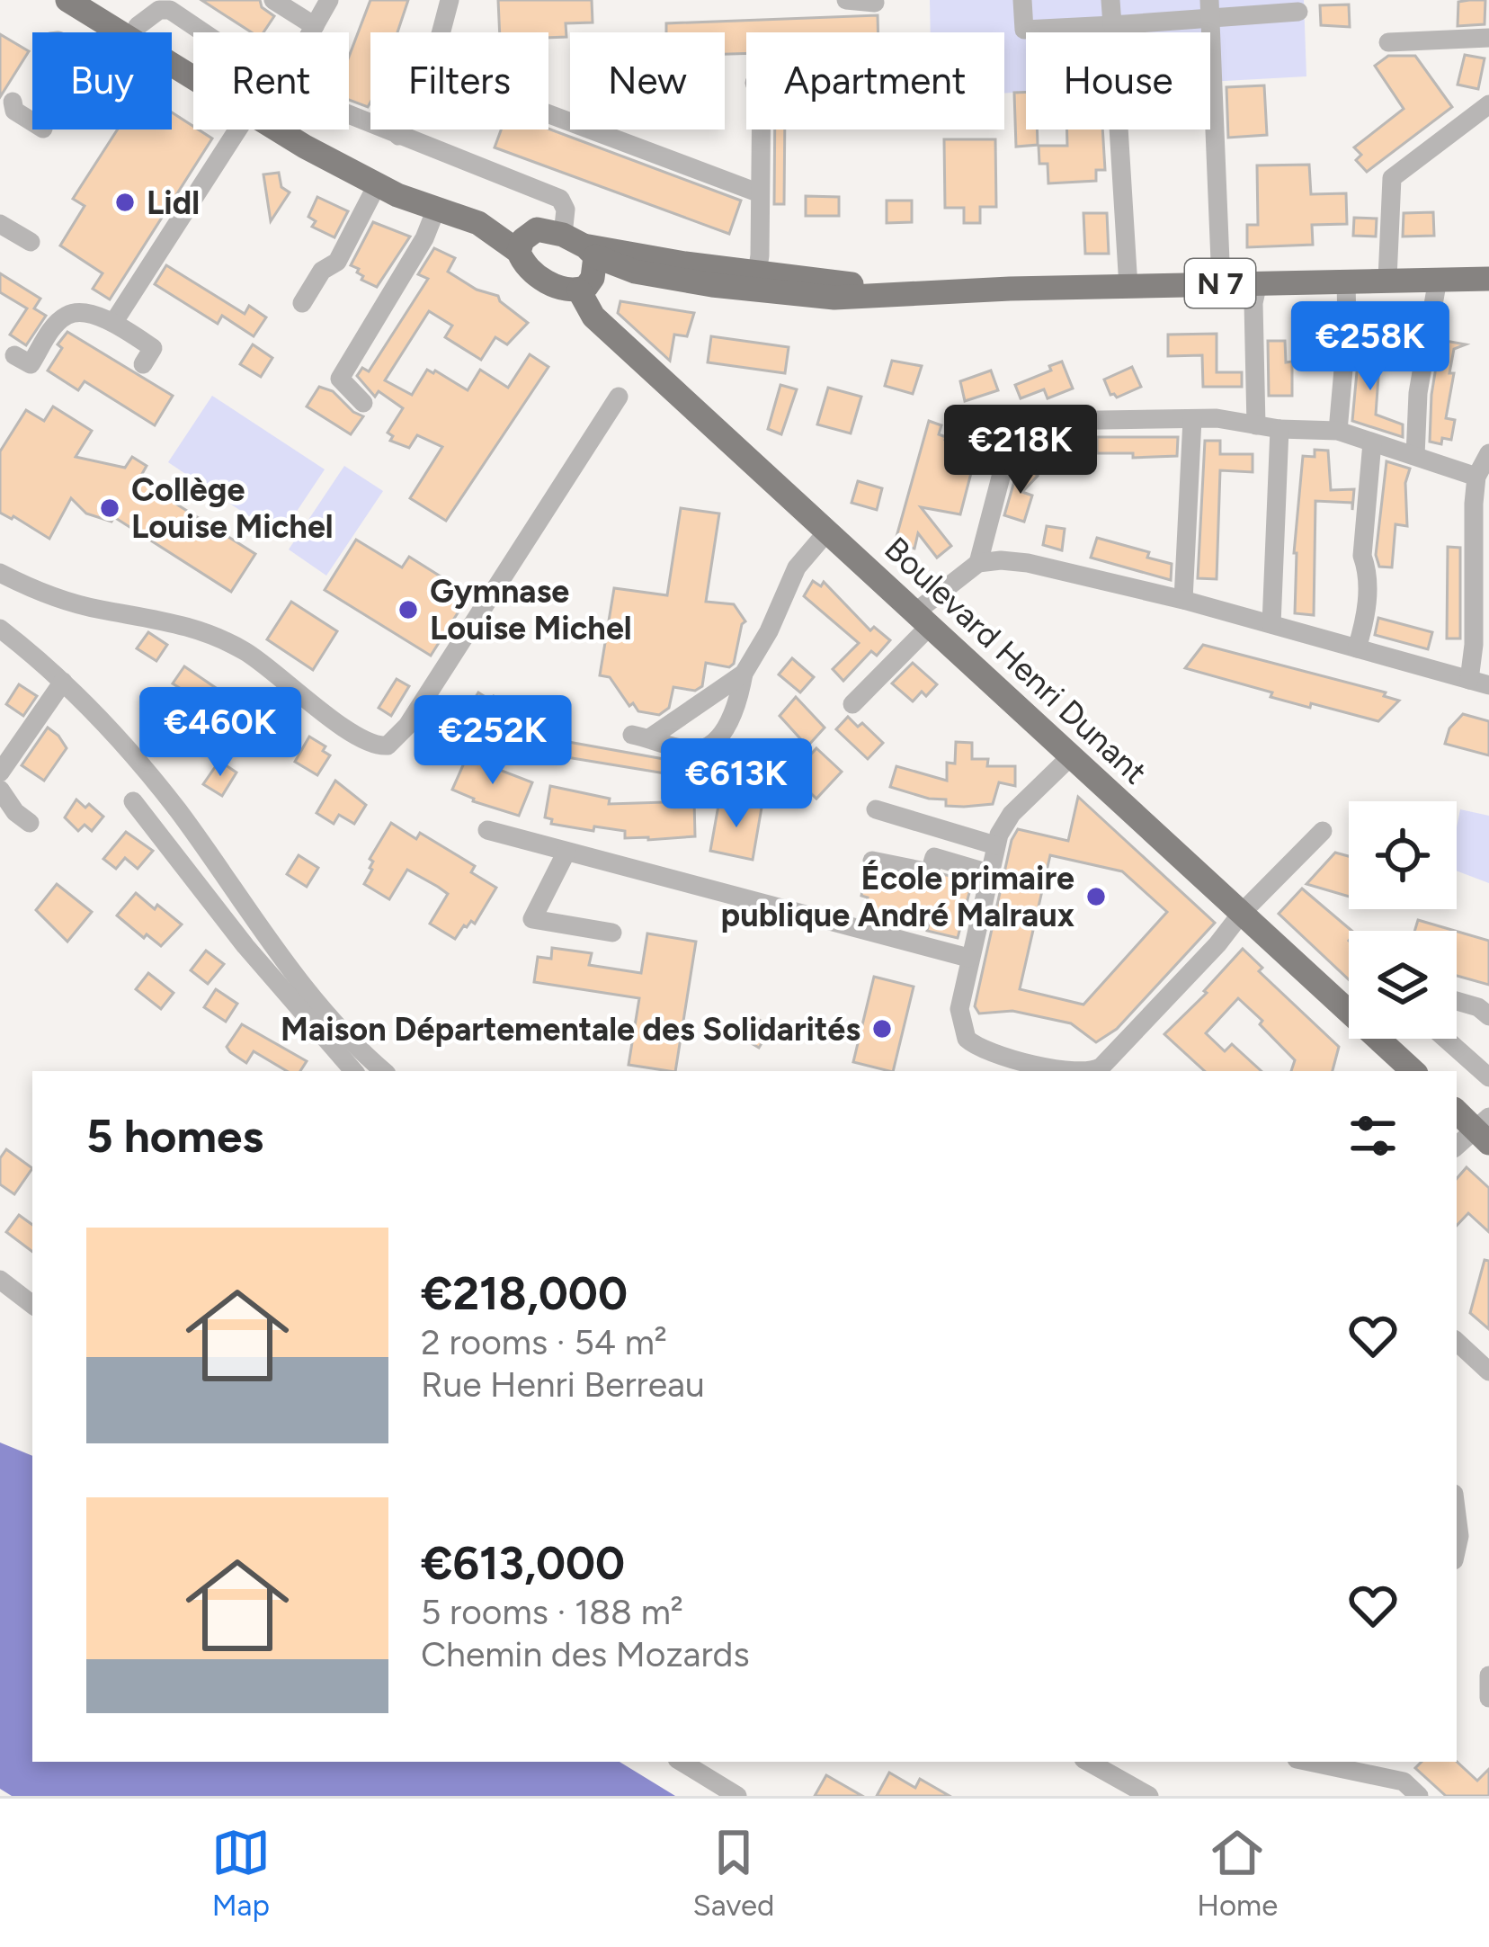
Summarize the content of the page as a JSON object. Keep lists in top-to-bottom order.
{
  "streets": {
    "main road": ["N 7", "Boulevard Henri Dunant"]
  },
  "places": [
    "Lidl",
    "Collège Louise Michel",
    "Gymnase Louise Michel",
    "École primaire publique André Malraux",
    "Maison Départementale des Solidarités"
  ],
  "page": {
    "chip": [
      "Buy",
      "Rent",
      "Filters",
      "New",
      "Apartment",
      "House"
    ],
    "price": [
      "€258K",
      "€218K",
      "€460K",
      "€252K",
      "€613K"
    ],
    "heading": "5 homes",
    "list": [
      {
        "name": "€218,000",
        "note": "2 rooms · 54 m² · Rue Henri Berreau"
      },
      {
        "name": "€613,000",
        "note": "5 rooms · 188 m² · Chemin des Mozards"
      }
    ],
    "tabs": ["Map", "Saved", "Home"]
  }
}
